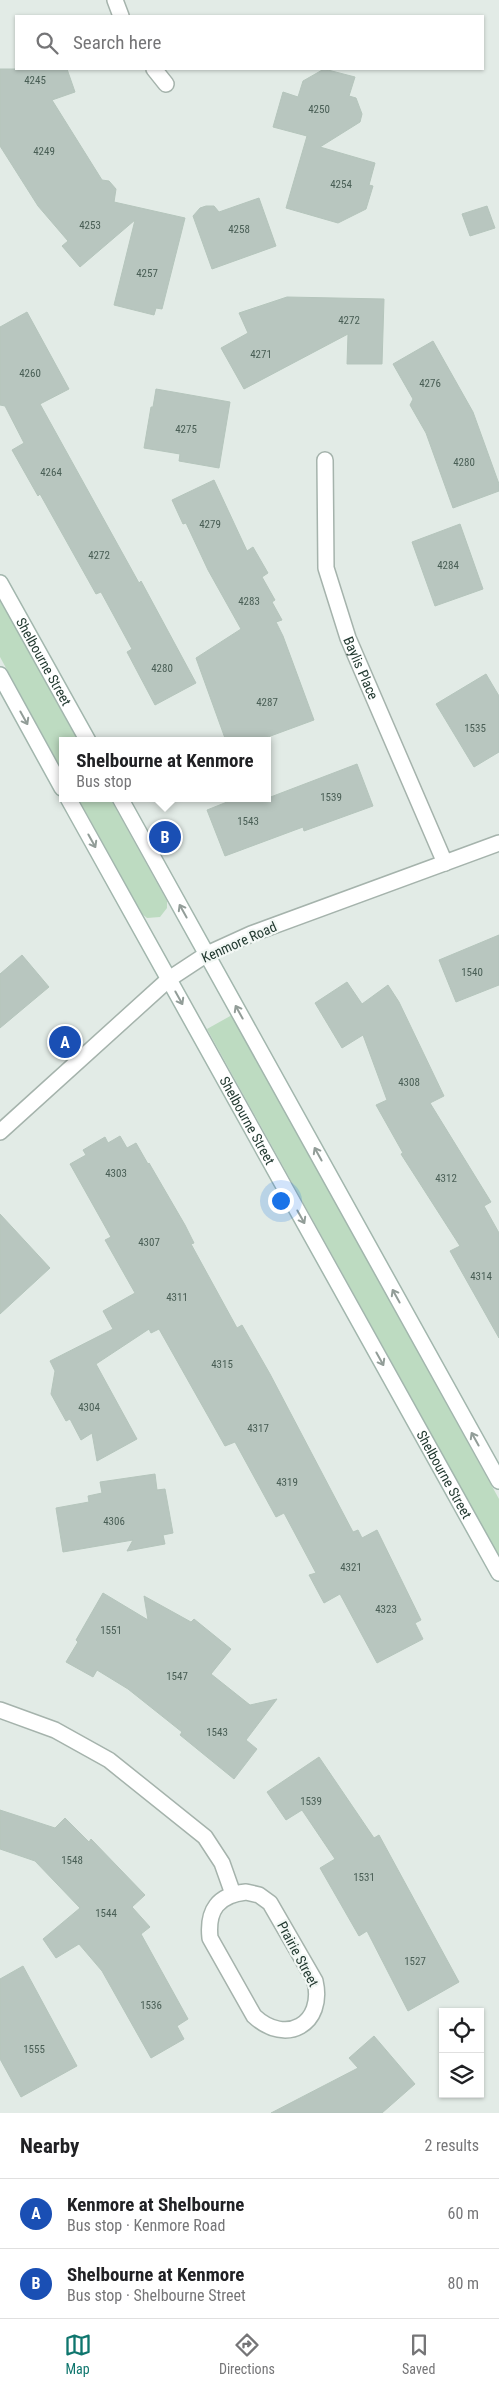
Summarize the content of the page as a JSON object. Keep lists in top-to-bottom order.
{
  "streets": {
    "main road": [
      "Shelbourne Street",
      "Baylis Place",
      "Kenmore Road",
      "Prairie Street"
    ]
  },
  "crossings": [
    ["Shelbourne Street", "Kenmore Road"],
    ["Baylis Place", "Kenmore Road"]
  ],
  "house_numbers": [
    "4245",
    "4250",
    "4249",
    "4254",
    "4253",
    "4258",
    "4257",
    "4272",
    "4271",
    "4260",
    "4276",
    "4275",
    "4280",
    "4264",
    "4279",
    "4272",
    "4284",
    "4283",
    "4280",
    "4287",
    "1535",
    "1539",
    "1543",
    "1540",
    "4308",
    "4303",
    "4312",
    "4307",
    "4314",
    "4311",
    "4315",
    "4304",
    "4317",
    "4319",
    "4306",
    "4321",
    "4323",
    "1551",
    "1547",
    "1543",
    "1539",
    "1548",
    "1531",
    "1544",
    "1527",
    "1536",
    "1555"
  ],
  "page": {
    "search": "Search here",
    "popup": ["Shelbourne at Kenmore", "Bus stop"],
    "pins": ["B", "A"],
    "heading": ["Nearby", "2 results"],
    "list": [
      {
        "mark": "A",
        "name": "Kenmore at Shelbourne",
        "note": "Bus stop · Kenmore Road",
        "value": "60 m"
      },
      {
        "mark": "B",
        "name": "Shelbourne at Kenmore",
        "note": "Bus stop · Shelbourne Street",
        "value": "80 m"
      }
    ],
    "nav": ["Map", "Directions", "Saved"]
  }
}
